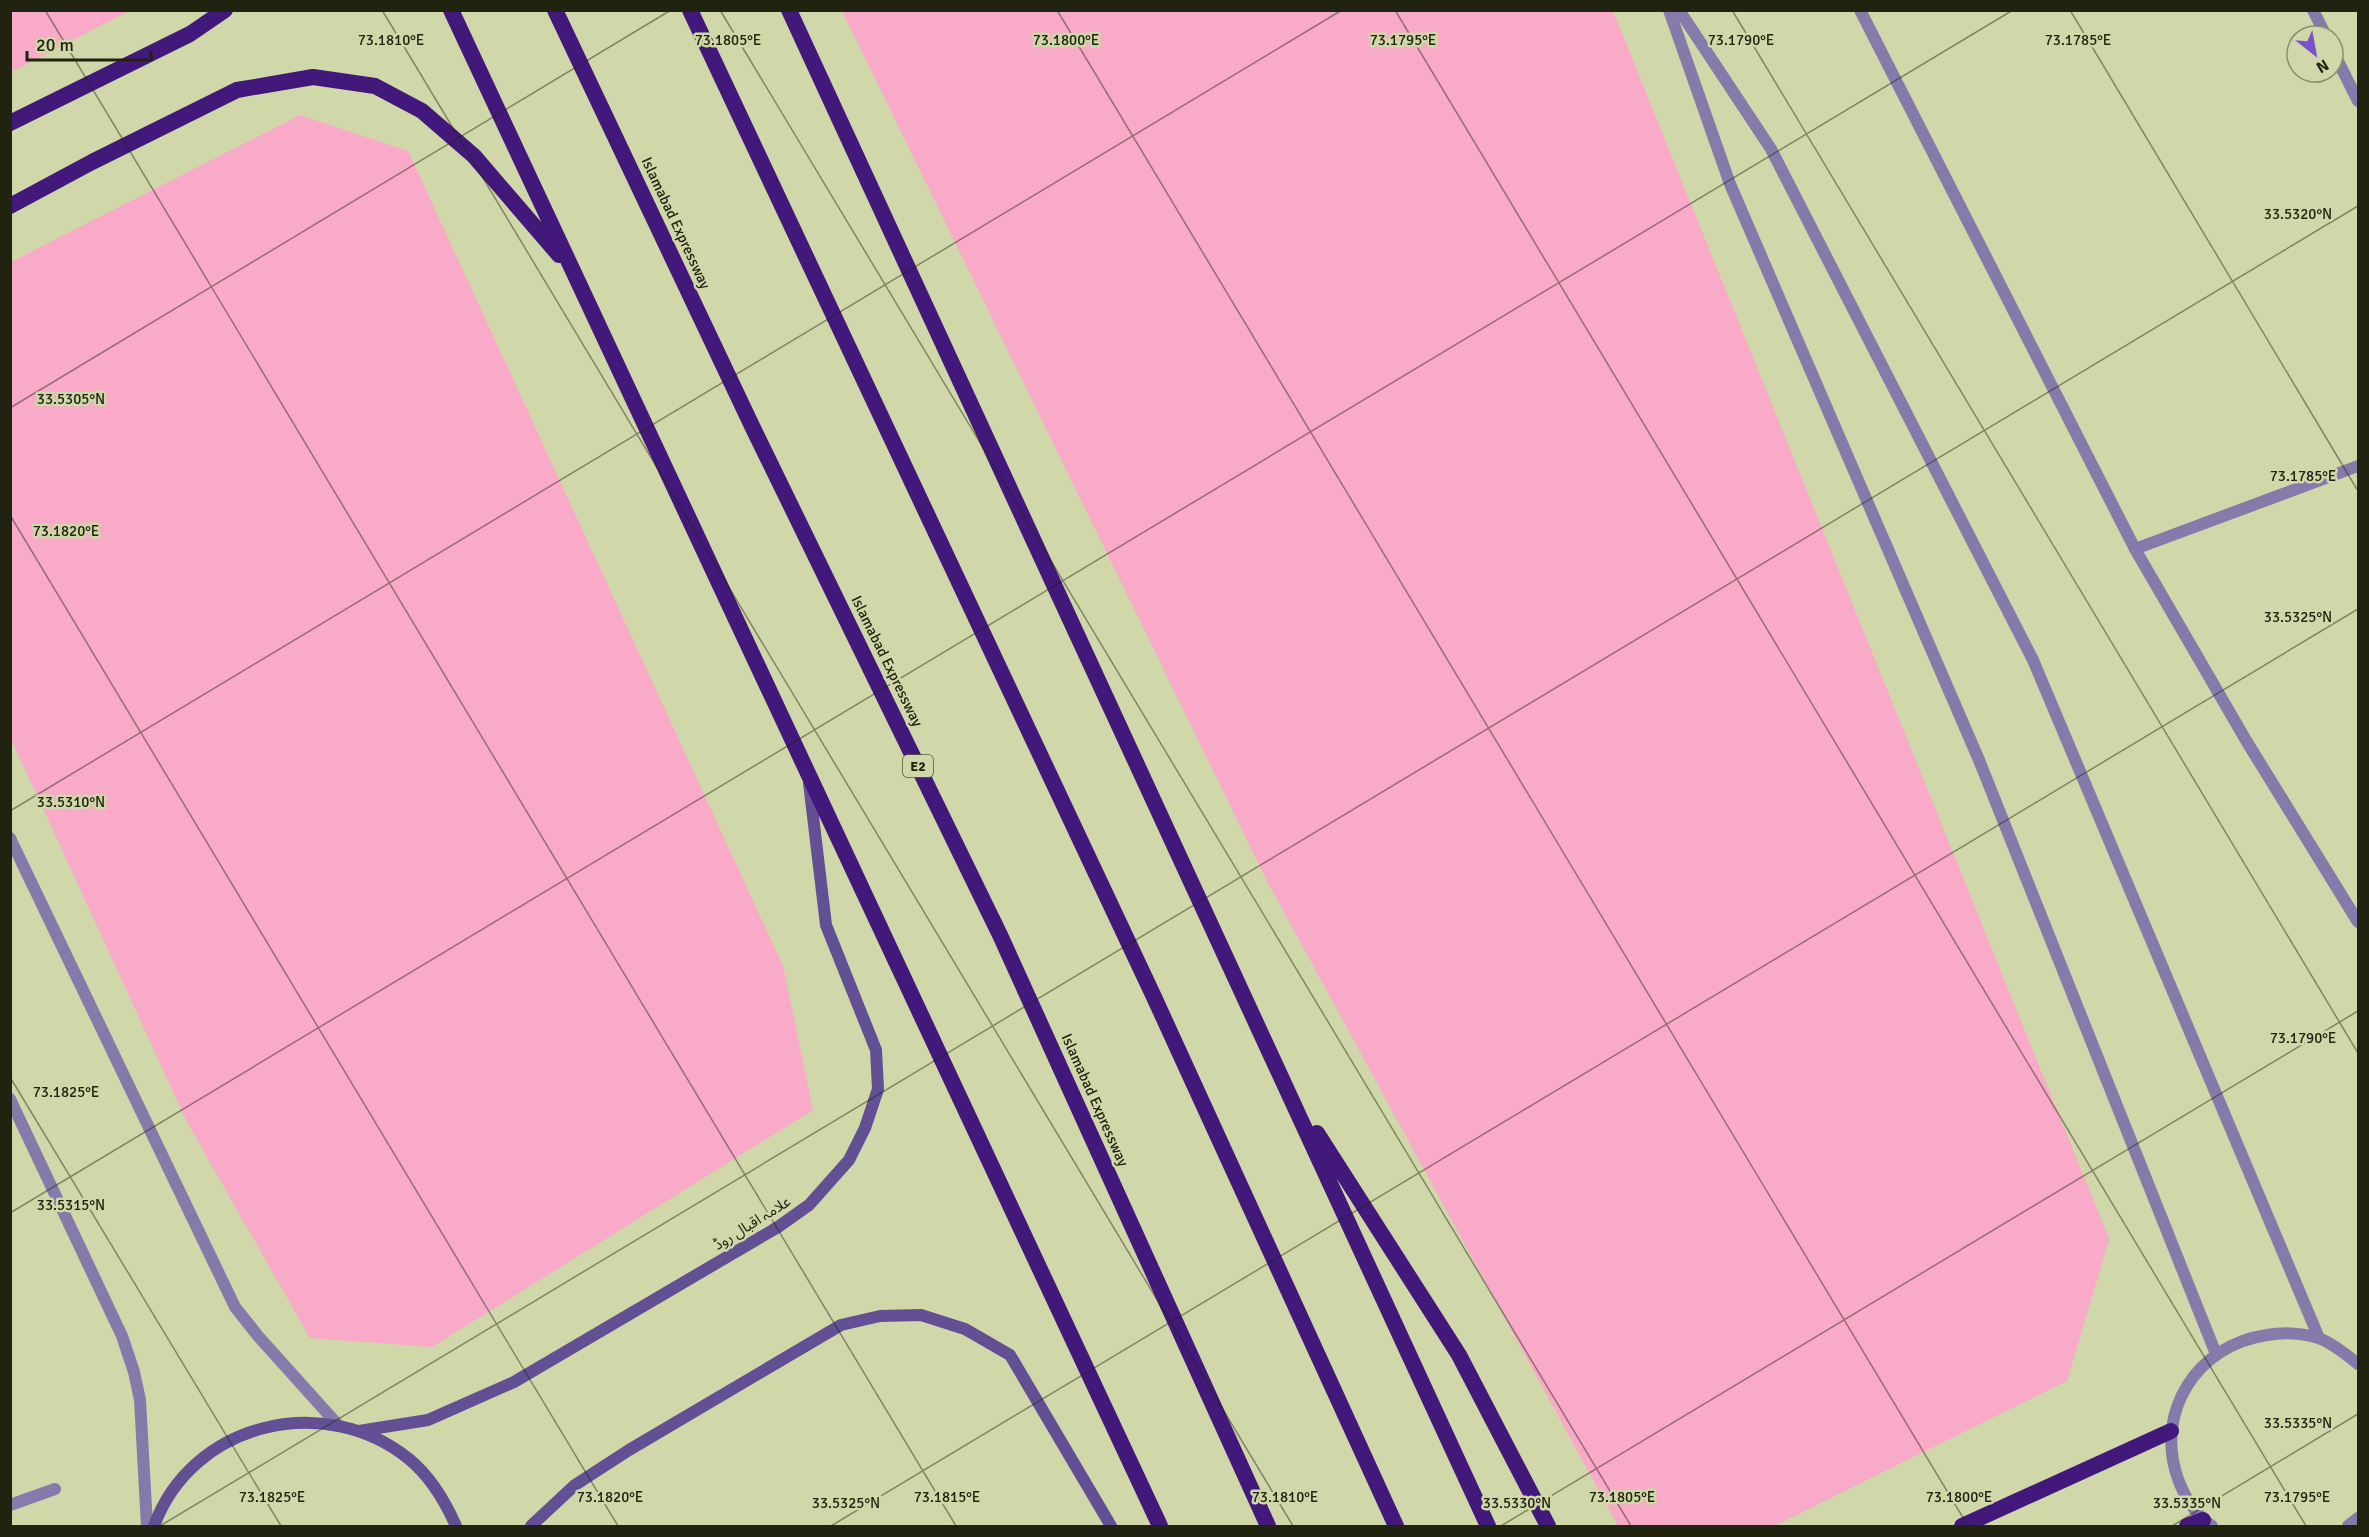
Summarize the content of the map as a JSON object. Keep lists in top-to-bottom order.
{
  "streets": {
    "highway": ["Islamabad Expressway", "E2"],
    "main road": ["علامہ اقبال روڈ"]
  },
  "scale_bar": "20 m",
  "north": "bottom right",
  "coordinates": [
    "73.1810°E",
    "73.1805°E",
    "73.1800°E",
    "73.1795°E",
    "73.1790°E",
    "73.1785°E",
    "33.5320°N",
    "33.5305°N",
    "73.1820°E",
    "33.5325°N",
    "33.5310°N",
    "73.1825°E",
    "33.5315°N",
    "33.5335°N",
    "73.1815°E",
    "33.5330°N"
  ]
}
